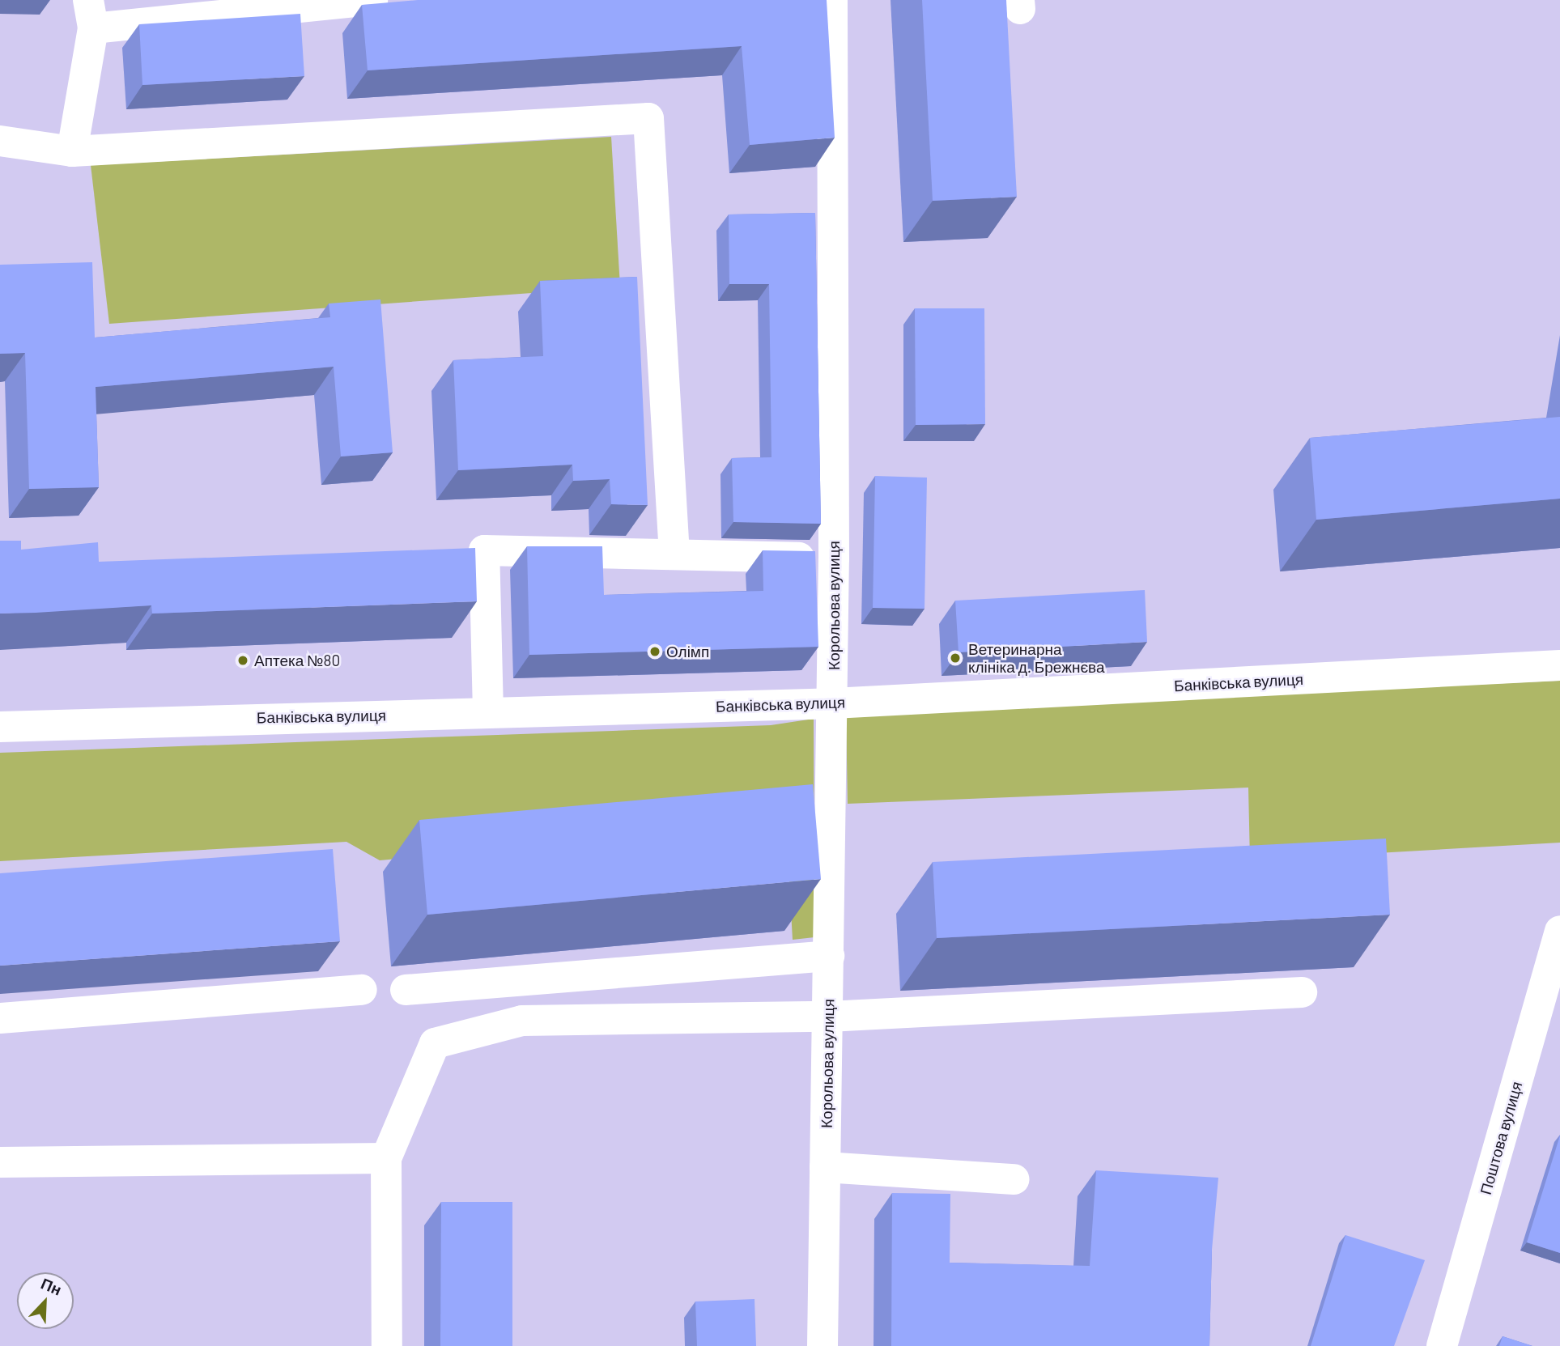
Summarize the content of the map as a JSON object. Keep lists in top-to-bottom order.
{
  "streets": {
    "street": ["Корольова вулиця", "Банківська вулиця", "Поштова вулиця"]
  },
  "crossings": [
    ["Корольова вулиця", "Банківська вулиця"]
  ],
  "places": ["Олімп", "Ветеринарна клініка д. Брежнєва", "Аптека №80"],
  "north": "top right"
}
